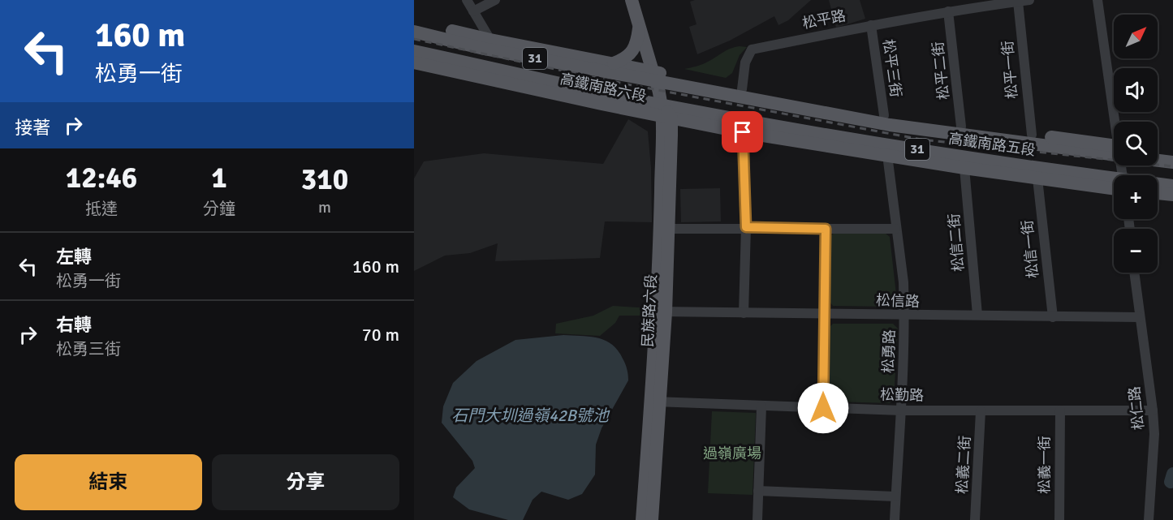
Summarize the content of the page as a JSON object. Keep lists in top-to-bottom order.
{
  "streets": {
    "main road": [
      "31",
      "高鐵南路六段",
      "高鐵南路五段",
      "民族路六段"
    ],
    "street": [
      "松平路",
      "松平三街",
      "松平一街",
      "松平二街",
      "松信二街",
      "松信一街",
      "松信路",
      "松勇路",
      "松勤路",
      "松仁路",
      "松義二街",
      "松義一街"
    ]
  },
  "crossings": [
    ["松平路", "松平三街"],
    ["松平路", "松平一街"],
    ["松平路", "松平二街"],
    ["松平路", "高鐵南路五段"],
    ["松平三街", "高鐵南路五段"],
    ["松平一街", "高鐵南路五段"],
    ["松平二街", "高鐵南路五段"],
    ["高鐵南路六段", "高鐵南路五段"],
    ["高鐵南路六段", "民族路六段"],
    ["高鐵南路五段", "松信二街"],
    ["高鐵南路五段", "松信一街"],
    ["高鐵南路五段", "民族路六段"],
    ["高鐵南路五段", "松勇路"],
    ["松信二街", "松信路"],
    ["松信一街", "松信路"],
    ["松信路", "民族路六段"],
    ["松信路", "松勇路"],
    ["松信路", "松仁路"],
    ["民族路六段", "松勤路"],
    ["松勇路", "松勤路"],
    ["松勤路", "松仁路"],
    ["松勤路", "松義二街"],
    ["松勤路", "松義一街"]
  ],
  "water": ["石門大圳過嶺42B號池"],
  "parks": ["過嶺廣場"],
  "north": "top right",
  "page": {
    "turn": ["160 m", "松勇一街"],
    "map_buttons": ["+", "−"],
    "then": "接著",
    "eta": [
      "12:46",
      "抵達",
      "1",
      "分鐘",
      "310",
      "m"
    ],
    "list": [
      {
        "name": "左轉",
        "note": "松勇一街",
        "value": "160 m"
      },
      {
        "name": "右轉",
        "note": "松勇三街",
        "value": "70 m"
      }
    ],
    "buttons": ["結束", "分享"]
  }
}
